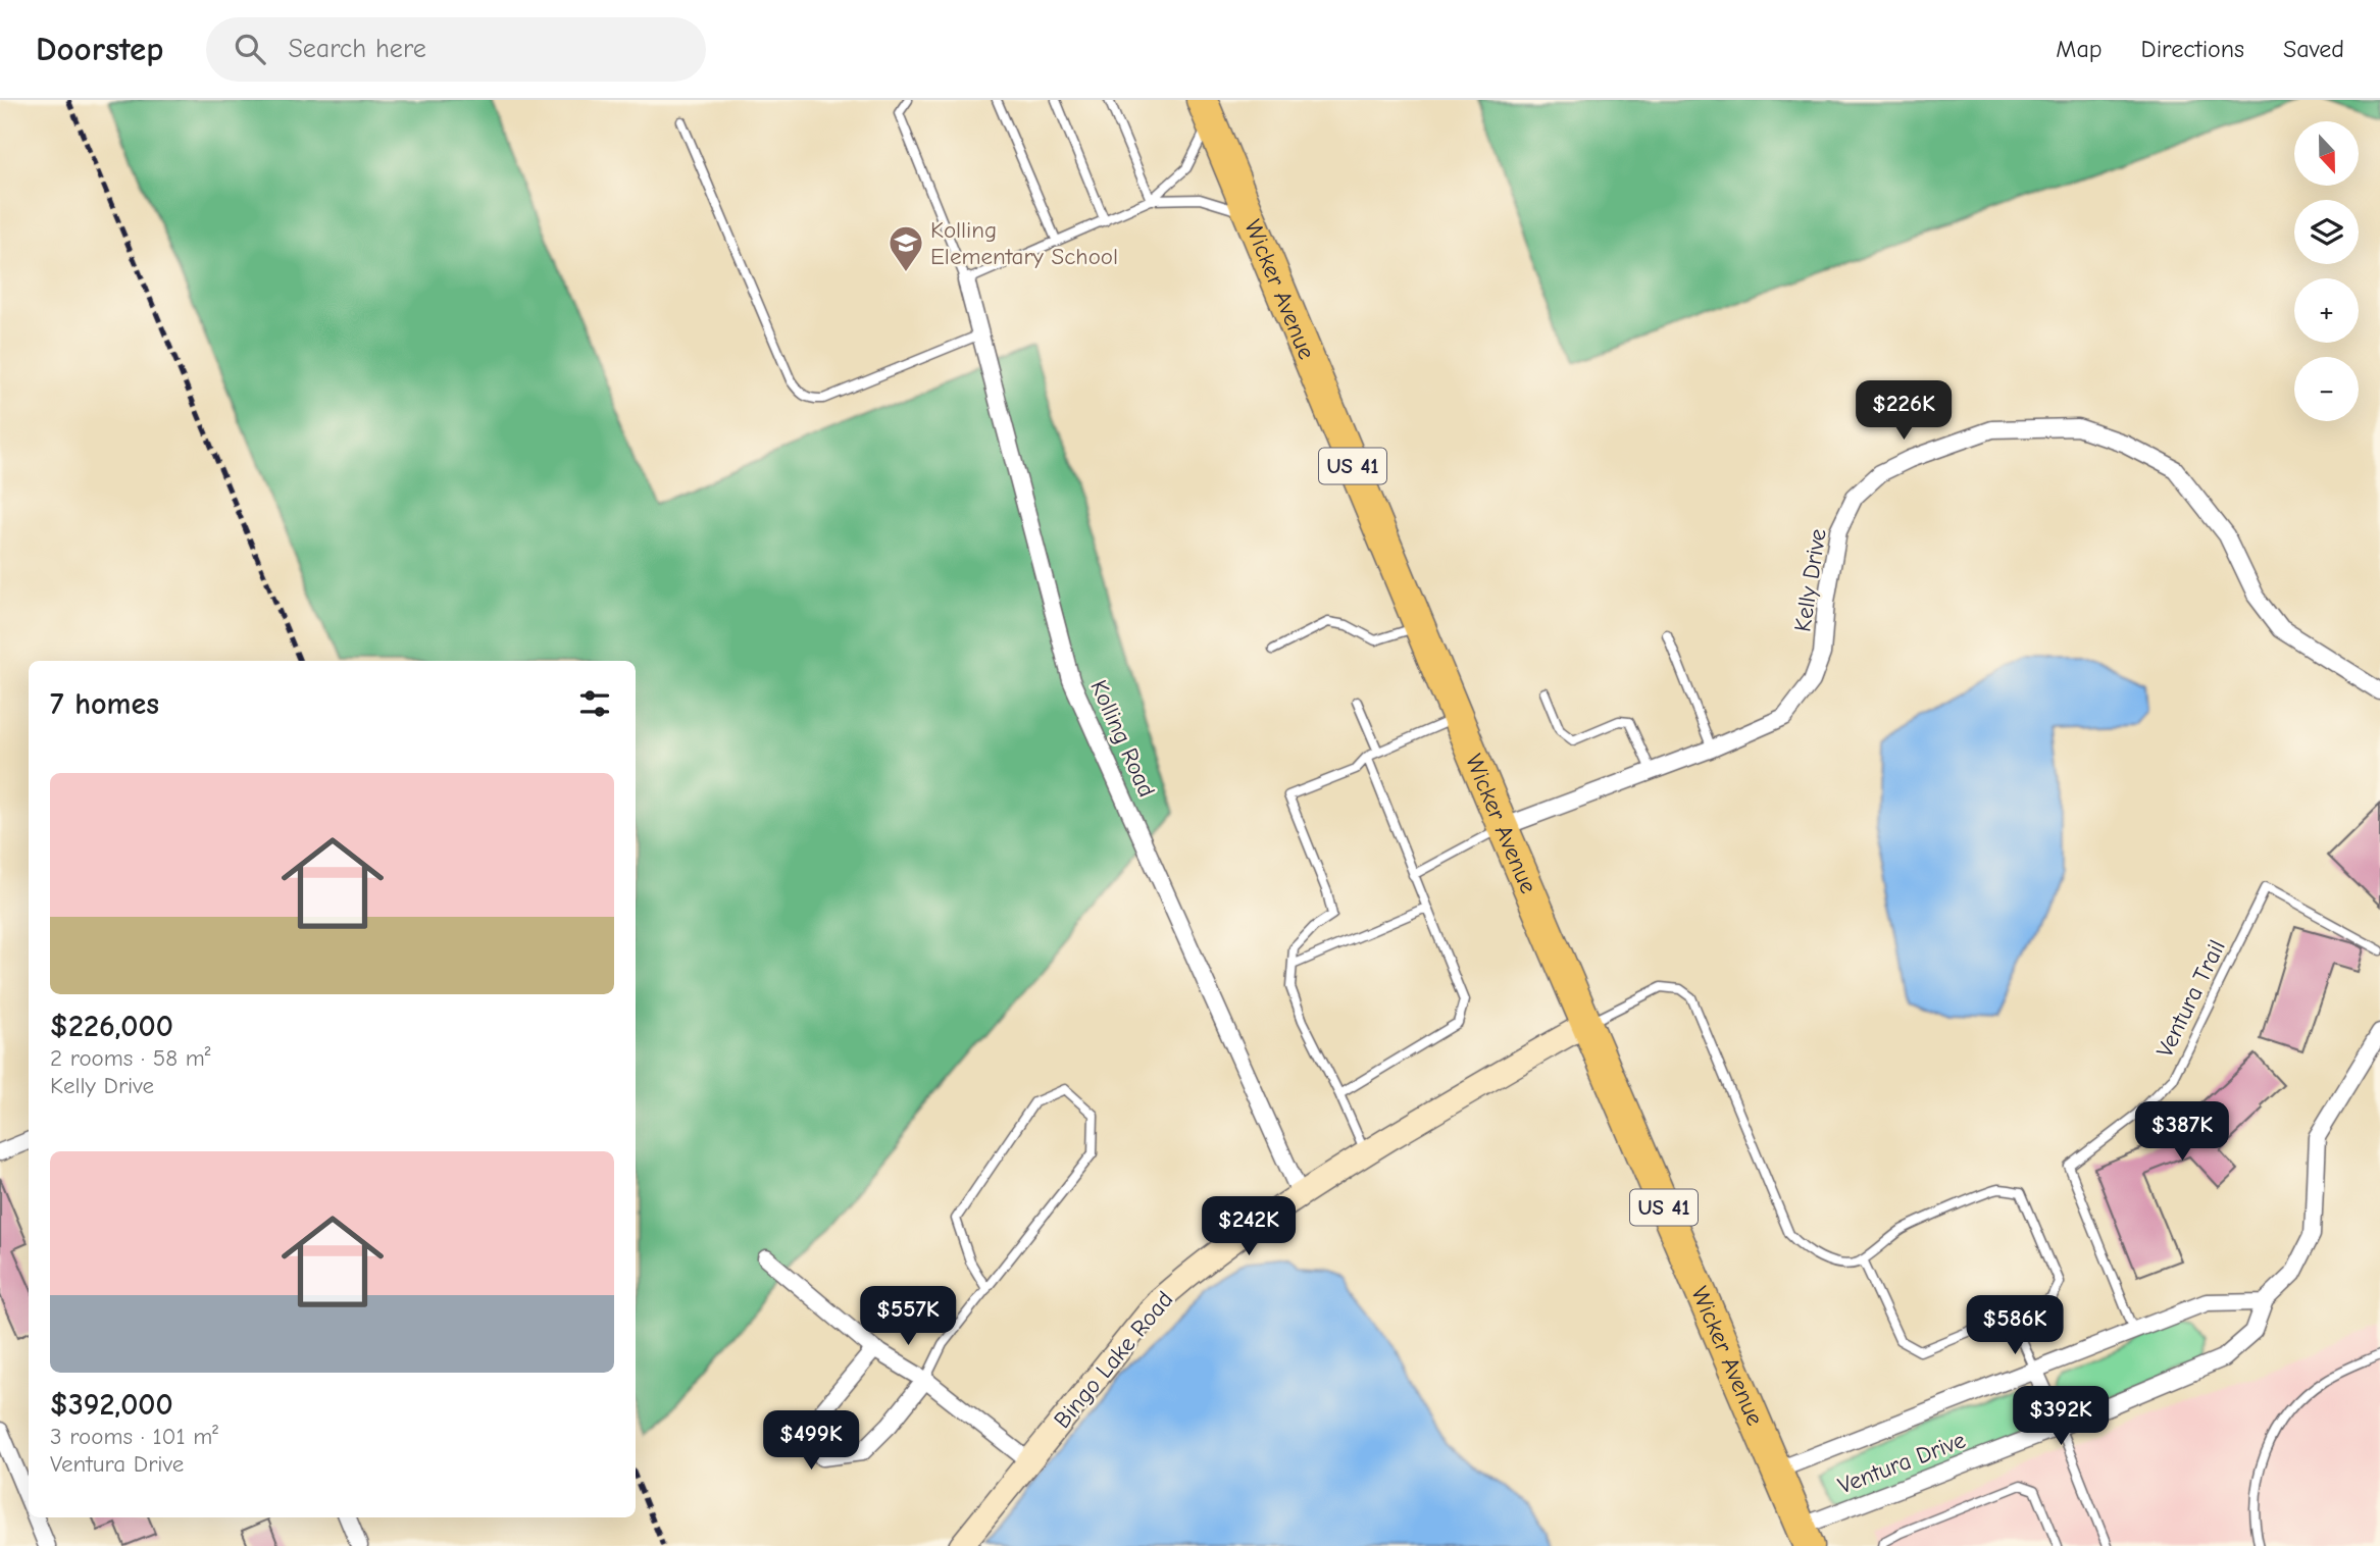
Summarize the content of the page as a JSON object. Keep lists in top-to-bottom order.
{
  "streets": {
    "highway": ["Wicker Avenue", "US 41"],
    "street": [
      "Kelly Drive",
      "Kolling Road",
      "Bingo Lake Road",
      "Ventura Drive"
    ],
    "lane": ["Ventura Trail"]
  },
  "crossings": [
    ["Wicker Avenue", "Kelly Drive"],
    ["Wicker Avenue", "Bingo Lake Road"],
    ["Wicker Avenue", "Ventura Drive"],
    ["Kolling Road", "Bingo Lake Road"],
    ["Ventura Trail", "Ventura Drive"]
  ],
  "places": {
    "school or university": ["Kolling Elementary School"]
  },
  "north": "bottom",
  "page": {
    "header": "Doorstep",
    "search": "Search here",
    "nav": ["Map", "Directions", "Saved"],
    "map_buttons": ["+", "−"],
    "price": [
      "$226K",
      "$387K",
      "$242K",
      "$557K",
      "$586K",
      "$392K",
      "$499K"
    ],
    "heading": "7 homes",
    "list": [
      {
        "name": "$226,000",
        "note": "2 rooms · 58 m² · Kelly Drive"
      },
      {
        "name": "$392,000",
        "note": "3 rooms · 101 m² · Ventura Drive"
      }
    ]
  }
}
